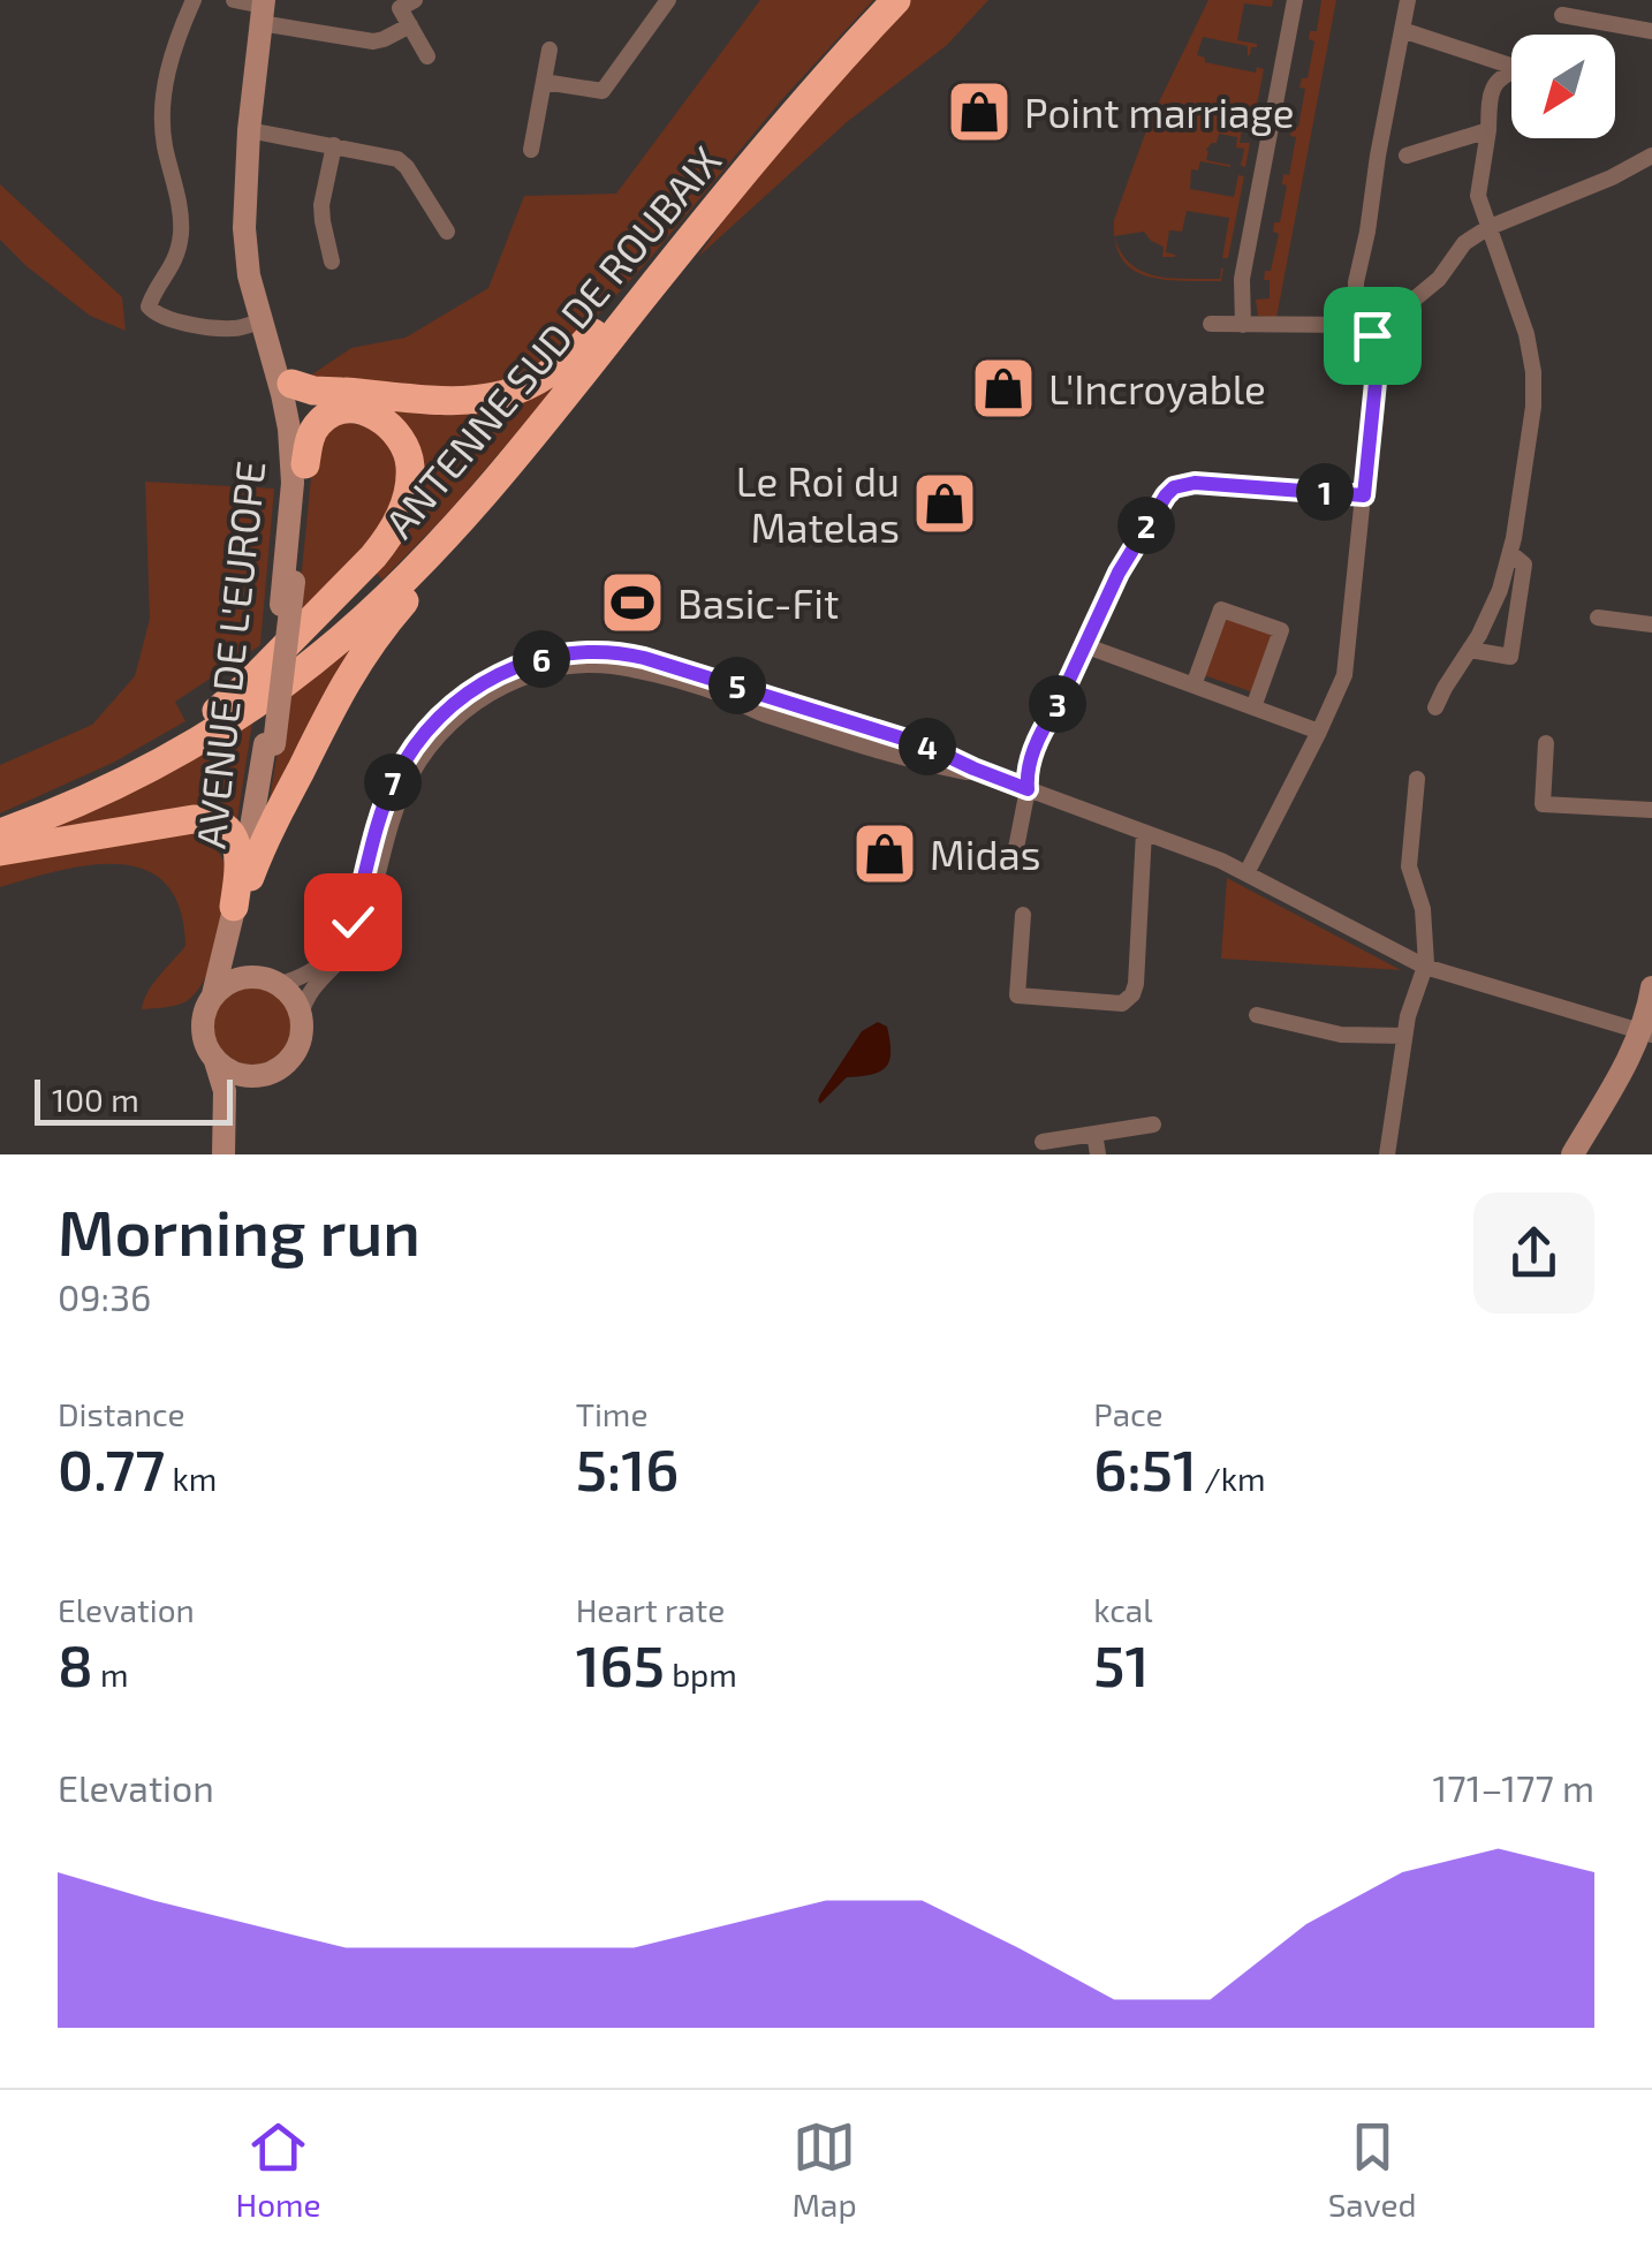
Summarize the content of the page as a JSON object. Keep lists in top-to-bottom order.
{
  "streets": {
    "highway": ["ANTENNE SUD DE ROUBAIX"],
    "street": ["AVENUE DE L'EUROPE"]
  },
  "places": {
    "shop": [
      "Point marriage",
      "L'Incroyable",
      "Le Roi du Matelas",
      "Midas"
    ],
    "sports": ["Basic-Fit"]
  },
  "scale_bar": "100 m",
  "north": "bottom left",
  "page": {
    "pins": [
      "1",
      "2",
      "6",
      "5",
      "3",
      "4",
      "7"
    ],
    "scale": "100 m",
    "heading": ["Morning run", "09:36"],
    "stats": [
      ["Distance", "0.77 km"],
      ["Time", "5:16"],
      ["Pace", "6:51 /km"],
      ["Elevation", "8 m"],
      ["Heart rate", "165 bpm"],
      ["kcal", "51"]
    ],
    "chart": ["Elevation", "171–177 m"],
    "tabs": ["Home", "Map", "Saved"]
  }
}
